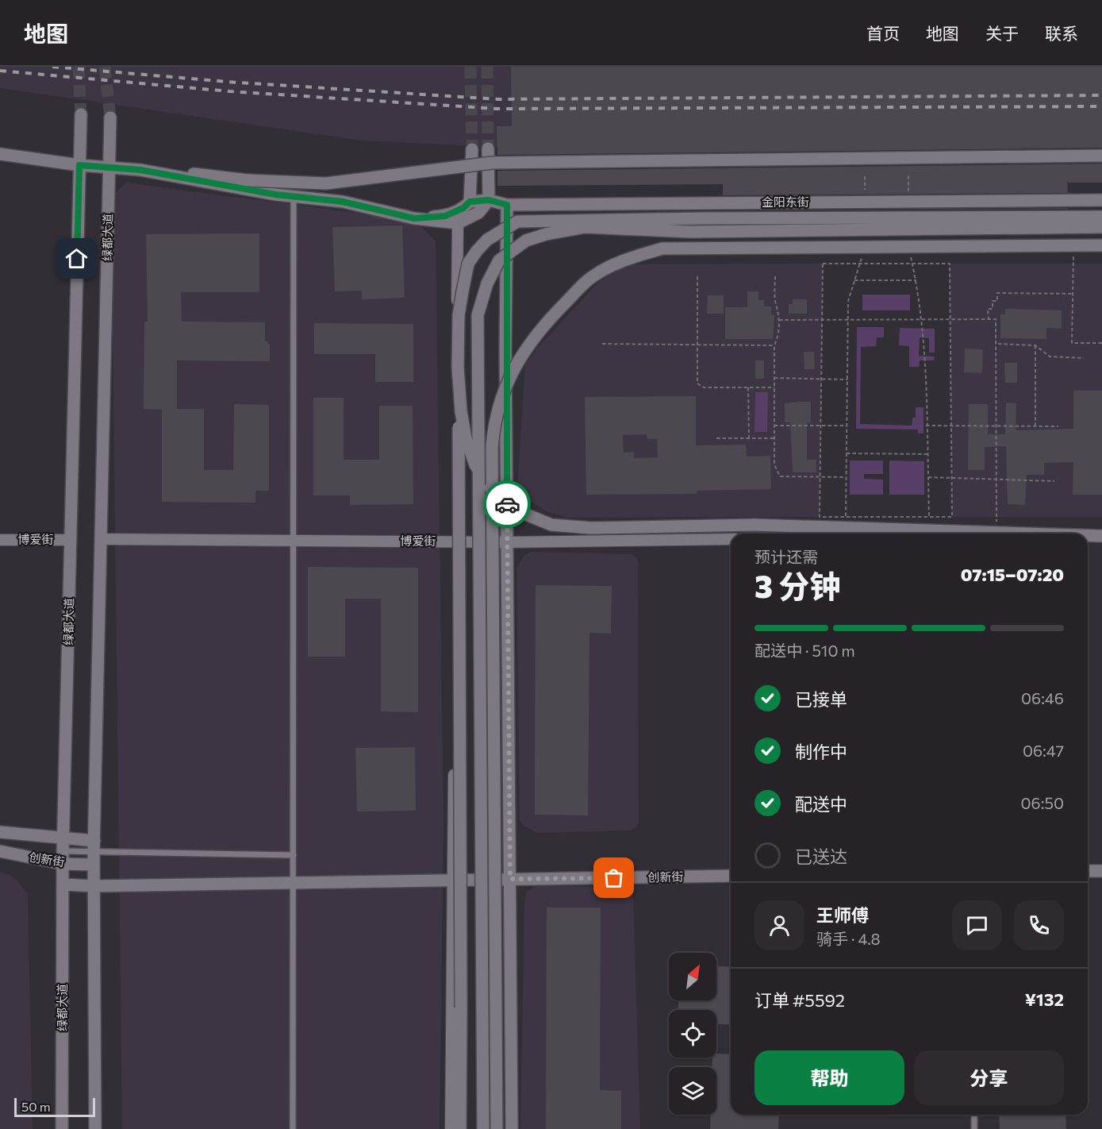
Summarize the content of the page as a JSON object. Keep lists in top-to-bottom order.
{
  "streets": {
    "main road": ["金阳东街", "绿都大道", "创新街"],
    "street": ["博爱街"]
  },
  "crossings": [
    ["绿都大道", "博爱街"],
    ["绿都大道", "创新街"]
  ],
  "scale_bar": "50 m",
  "north": "top right",
  "page": {
    "header": "地图",
    "nav": [
      "首页",
      "地图",
      "关于",
      "联系"
    ],
    "heading": ["3 分钟", "预计还需", "07:15–07:20"],
    "panel": [
      "王师傅",
      "骑手 · 4.8",
      "订单 #5592",
      "¥132"
    ],
    "bar": "配送中 · 510 m",
    "list": [
      ["已接单", "06:46"],
      ["制作中", "06:47"],
      ["配送中", "06:50"],
      "已送达"
    ],
    "buttons": ["帮助", "分享"],
    "scale": "50 m"
  }
}
